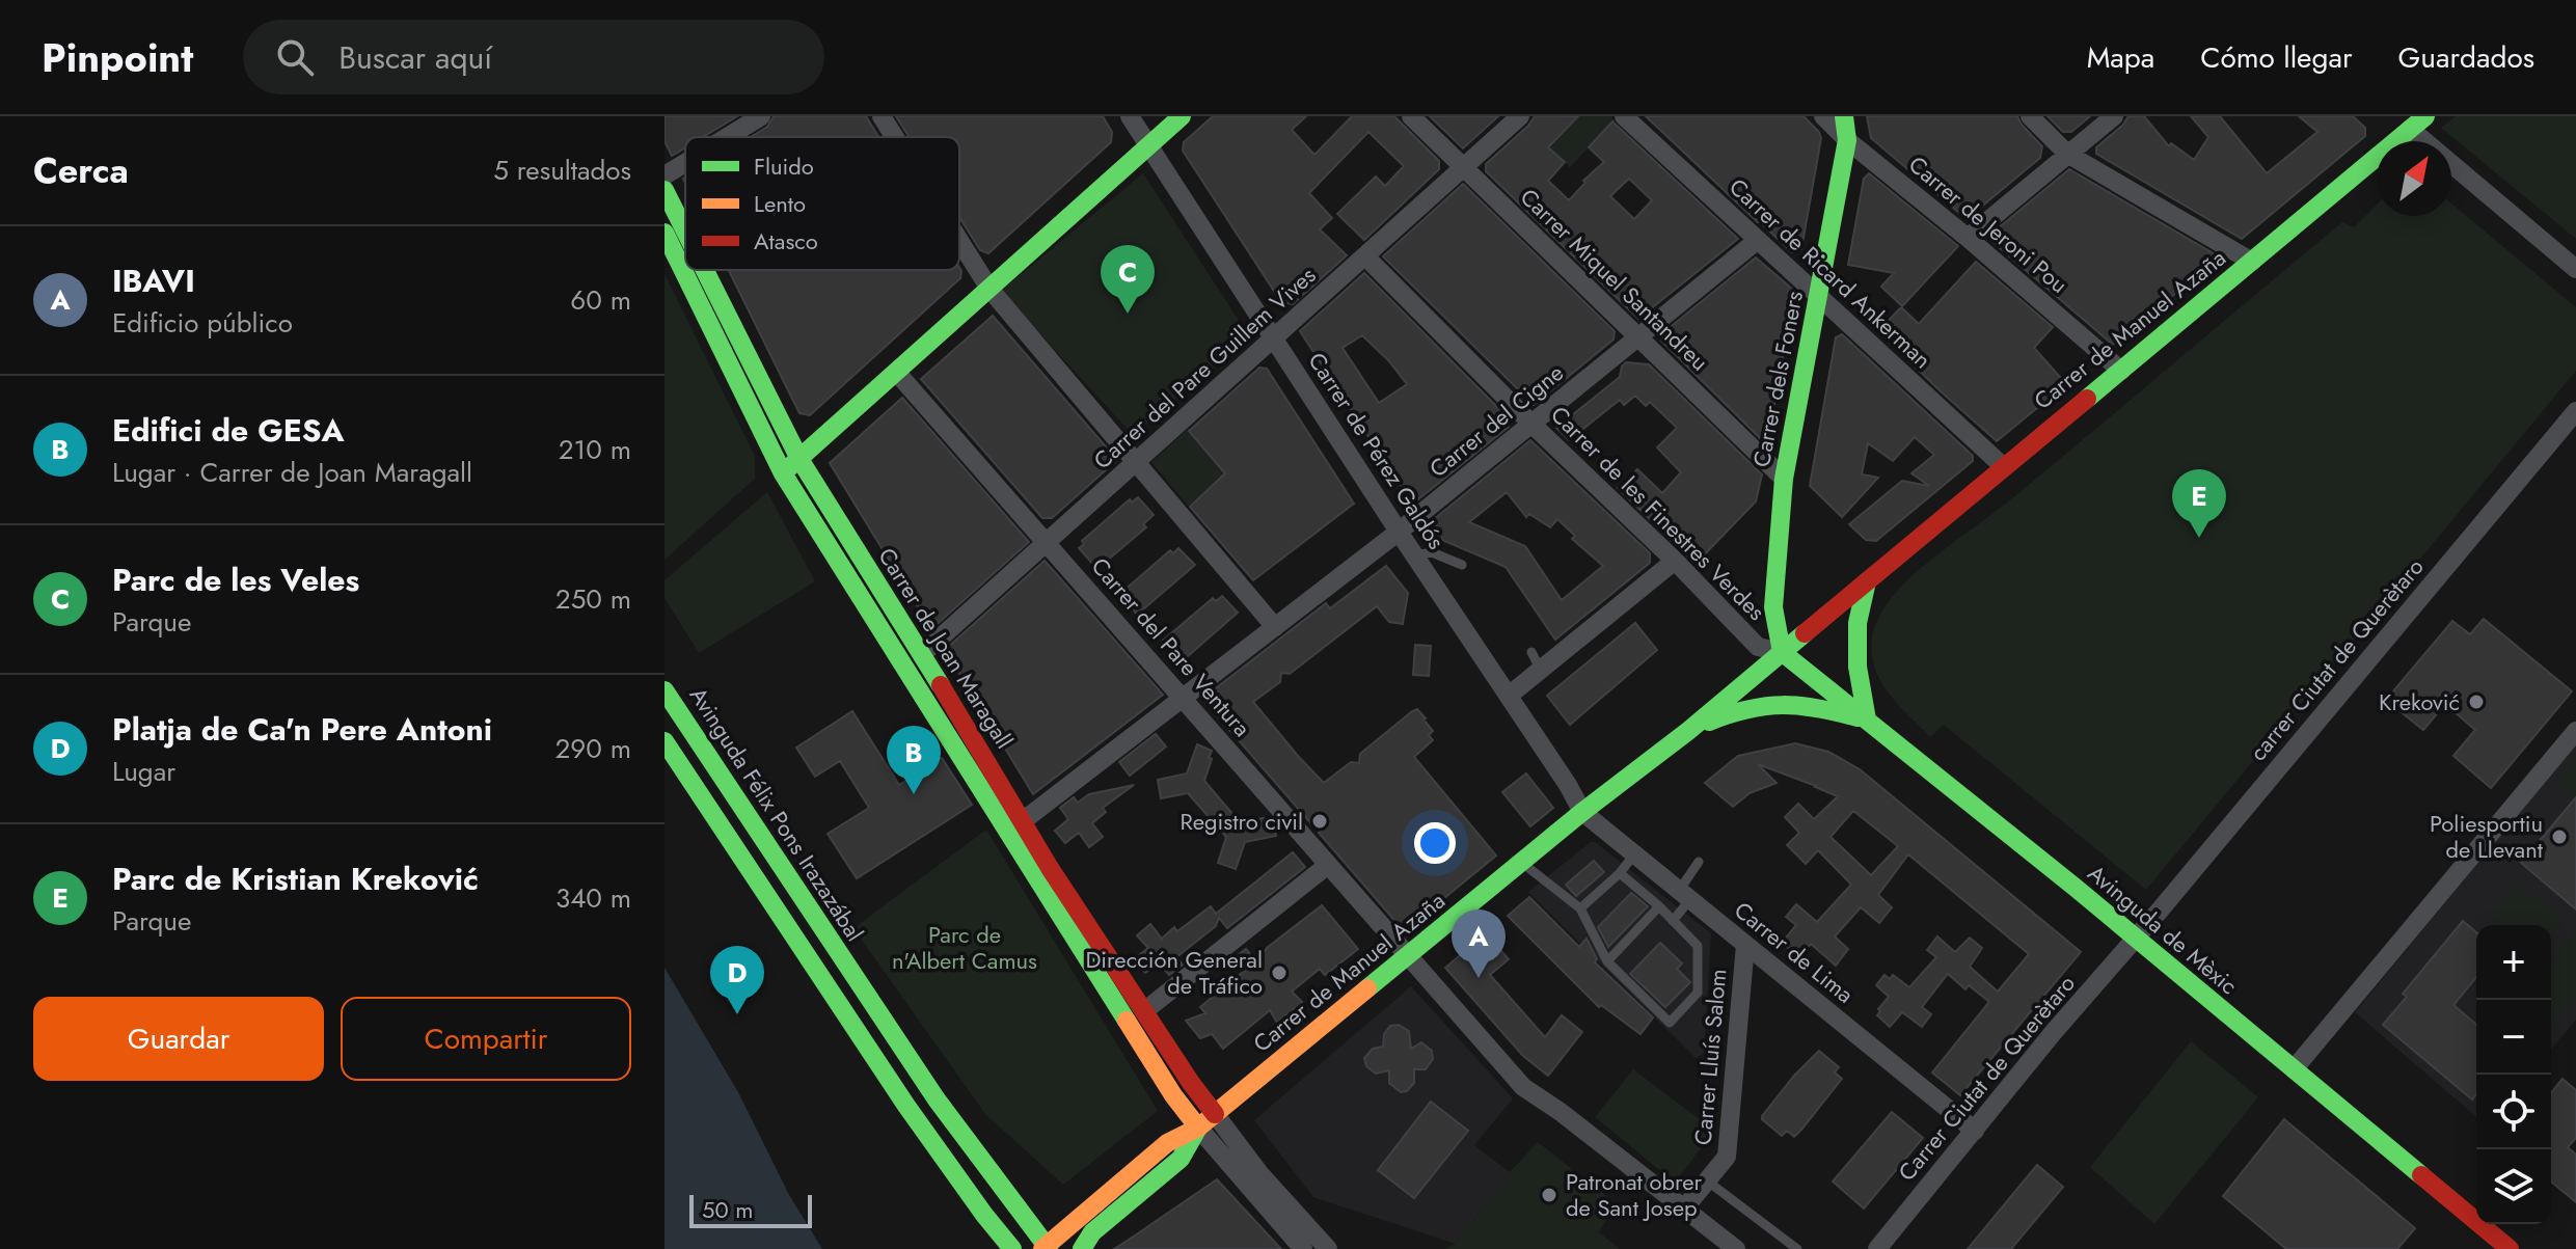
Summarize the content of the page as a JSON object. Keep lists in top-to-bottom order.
{
  "streets": {
    "main road": [
      "Carrer de Manuel Azaña",
      "Carrer dels Foners",
      "Carrer de Joan Maragall",
      "Avinguda Félix Pons Irazazábal",
      "Avinguda de Mèxic"
    ],
    "street": [
      "Carrer de Jeroni Pou",
      "Carrer de Ricard Ankerman",
      "Carrer Miquel Santandreu",
      "Carrer del Pare Guillem Vives",
      "Carrer del Cigne",
      "Carrer de Pérez Galdós",
      "Carrer de les Finestres Verdes",
      "Carrer del Pare Ventura",
      "carrer Ciutat de Querètaro",
      "Carrer de Lima",
      "Carrer Lluís Salom",
      "Carrer Ciutat de Querètaro"
    ]
  },
  "crossings": [
    ["Carrer de Jeroni Pou", "Carrer de Manuel Azaña"],
    ["Carrer de Jeroni Pou", "Carrer dels Foners"],
    ["Carrer de Ricard Ankerman", "Carrer de Manuel Azaña"],
    ["Carrer de Ricard Ankerman", "Carrer dels Foners"],
    ["Carrer de Ricard Ankerman", "Carrer del Cigne"],
    ["Carrer Miquel Santandreu", "Carrer del Pare Guillem Vives"],
    ["Carrer Miquel Santandreu", "Carrer dels Foners"],
    ["Carrer Miquel Santandreu", "Carrer del Cigne"],
    ["Carrer de Manuel Azaña", "Carrer dels Foners"],
    ["Carrer de Manuel Azaña", "Carrer de Pérez Galdós"],
    ["Carrer de Manuel Azaña", "Carrer de les Finestres Verdes"],
    ["Carrer de Manuel Azaña", "Carrer del Pare Ventura"],
    ["Carrer de Manuel Azaña", "Carrer de Joan Maragall"],
    ["Carrer de Manuel Azaña", "Avinguda Félix Pons Irazazábal"],
    ["Carrer de Manuel Azaña", "Avinguda de Mèxic"],
    ["Carrer de Manuel Azaña", "Carrer de Lima"],
    ["Carrer del Pare Guillem Vives", "Carrer de Pérez Galdós"],
    ["Carrer del Pare Guillem Vives", "Carrer de les Finestres Verdes"],
    ["Carrer del Pare Guillem Vives", "Carrer del Pare Ventura"],
    ["Carrer del Pare Guillem Vives", "Carrer de Joan Maragall"],
    ["Carrer dels Foners", "Carrer de les Finestres Verdes"],
    ["Carrer dels Foners", "Avinguda de Mèxic"],
    ["Carrer del Cigne", "Carrer de Pérez Galdós"],
    ["Carrer del Cigne", "Carrer de les Finestres Verdes"],
    ["Carrer del Cigne", "Carrer del Pare Ventura"],
    ["Carrer del Cigne", "Carrer de Joan Maragall"],
    ["Carrer de Pérez Galdós", "Carrer de Lima"],
    ["Carrer de les Finestres Verdes", "Avinguda de Mèxic"],
    ["Carrer del Pare Ventura", "Carrer Lluís Salom"],
    ["carrer Ciutat de Querètaro", "Avinguda de Mèxic"],
    ["carrer Ciutat de Querètaro", "Carrer Ciutat de Querètaro"],
    ["Avinguda de Mèxic", "Carrer Ciutat de Querètaro"],
    ["Carrer de Lima", "Carrer Lluís Salom"],
    ["Carrer de Lima", "Carrer Ciutat de Querètaro"]
  ],
  "parks": ["Parc de n'Albert Camus"],
  "places": [
    "Kreković",
    "Registro civil",
    "Poliesportiu de Llevant",
    "Dirección General de Tráfico",
    "Patronat obrer de Sant Josep"
  ],
  "legend": ["Fluido", "Lento", "Atasco"],
  "scale_bar": "50 m",
  "north": "top right",
  "page": {
    "header": "Pinpoint",
    "search": "Buscar aquí",
    "nav": ["Mapa", "Cómo llegar", "Guardados"],
    "heading": ["Cerca", "5 resultados"],
    "list": [
      {
        "mark": "A",
        "name": "IBAVI",
        "note": "Edificio público",
        "value": "60 m"
      },
      {
        "mark": "B",
        "name": "Edifici de GESA",
        "note": "Lugar · Carrer de Joan Maragall",
        "value": "210 m"
      },
      {
        "mark": "C",
        "name": "Parc de les Veles",
        "note": "Parque",
        "value": "250 m"
      },
      {
        "mark": "D",
        "name": "Platja de Ca'n Pere Antoni",
        "note": "Lugar",
        "value": "290 m"
      },
      {
        "mark": "E",
        "name": "Parc de Kristian Kreković",
        "note": "Parque",
        "value": "340 m"
      }
    ],
    "pins": [
      "C",
      "E",
      "B",
      "A",
      "D"
    ],
    "map_buttons": ["+", "−"],
    "buttons": ["Guardar", "Compartir"],
    "scale": "50 m"
  }
}
